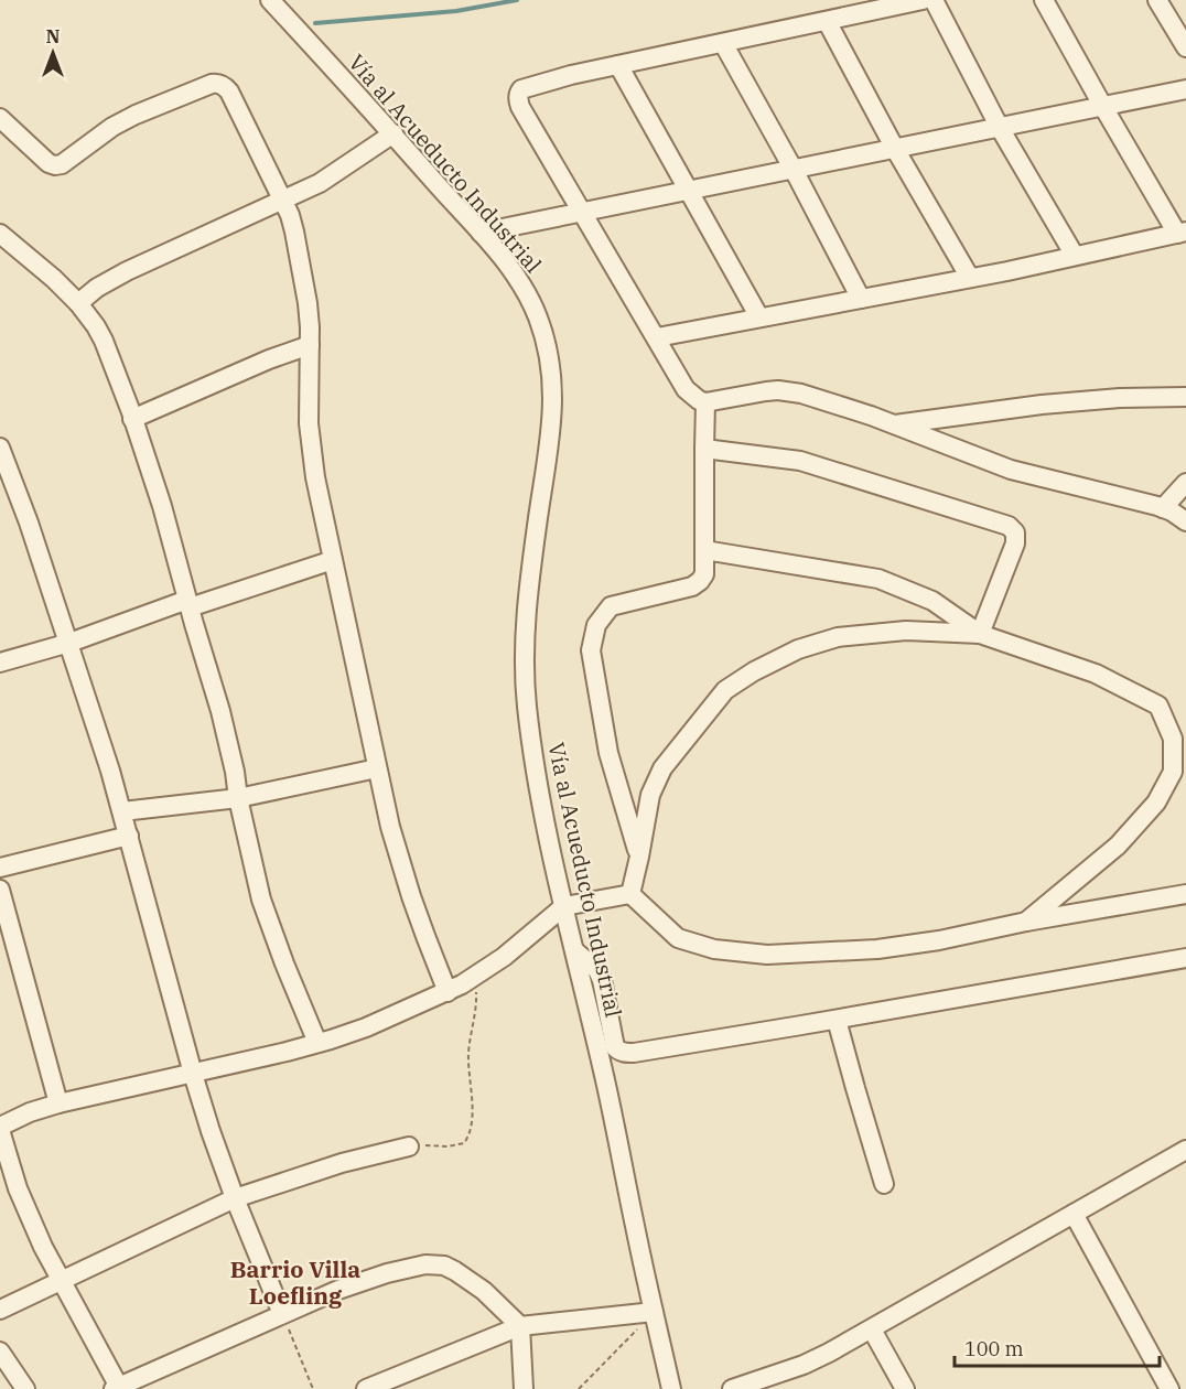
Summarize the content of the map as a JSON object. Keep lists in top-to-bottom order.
{
  "streets": {
    "street": ["Vía al Acueducto Industrial"]
  },
  "districts": ["Barrio Villa Loefling"],
  "scale_bar": "100 m",
  "north": "top"
}
